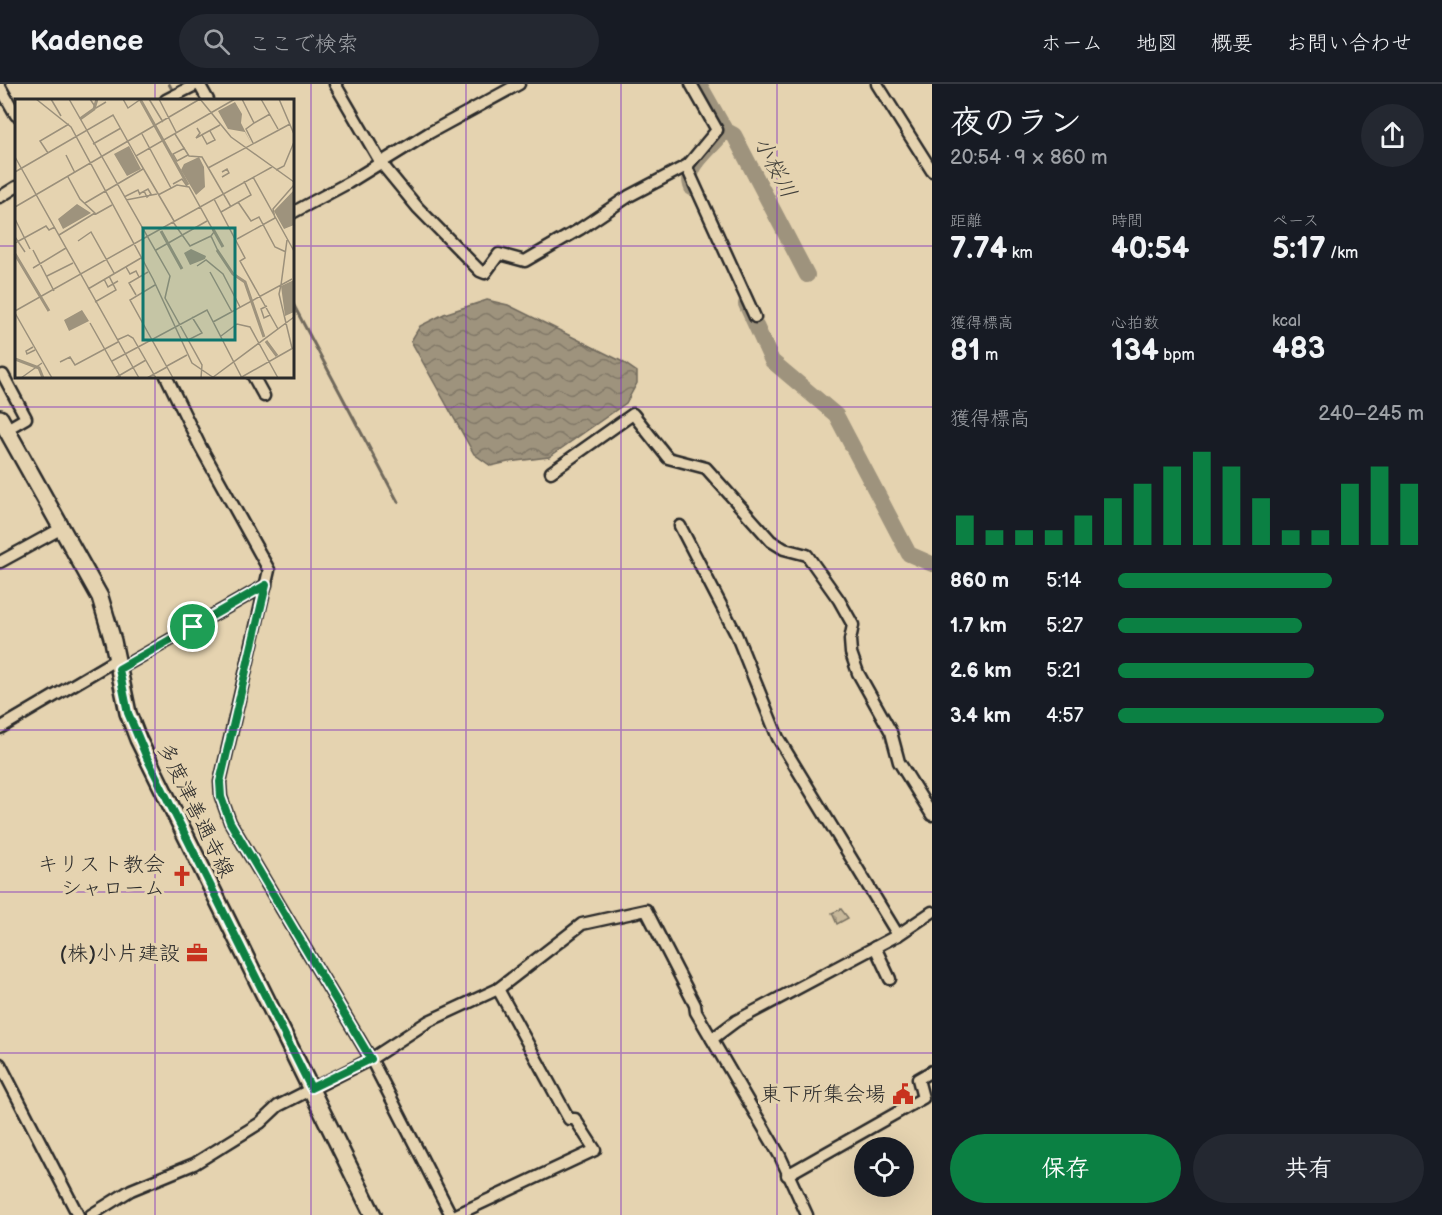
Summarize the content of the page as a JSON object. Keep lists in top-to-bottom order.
{
  "streets": {
    "main road": ["多度津善通寺線"]
  },
  "water": ["小桜川"],
  "places": {
    "church": ["キリスト教会 シャローム"],
    "office": ["(株)小片建設"],
    "public building": ["東下所集会場"]
  },
  "page": {
    "header": "Kadence",
    "search": "ここで検索",
    "nav": [
      "ホーム",
      "地図",
      "概要",
      "お問い合わせ"
    ],
    "heading": ["夜のラン", "20:54 · 9 × 860 m"],
    "stats": [
      ["距離", "7.74 km"],
      ["時間", "40:54"],
      ["ペース", "5:17 /km"],
      ["獲得標高", "81 m"],
      ["心拍数", "134 bpm"],
      ["kcal", "483"]
    ],
    "chart": ["獲得標高", "240–245 m"],
    "list": [
      {
        "name": "860 m",
        "note": "5:14"
      },
      {
        "name": "1.7 km",
        "note": "5:27"
      },
      {
        "name": "2.6 km",
        "note": "5:21"
      },
      {
        "name": "3.4 km",
        "note": "4:57"
      }
    ],
    "buttons": ["保存", "共有"]
  }
}
